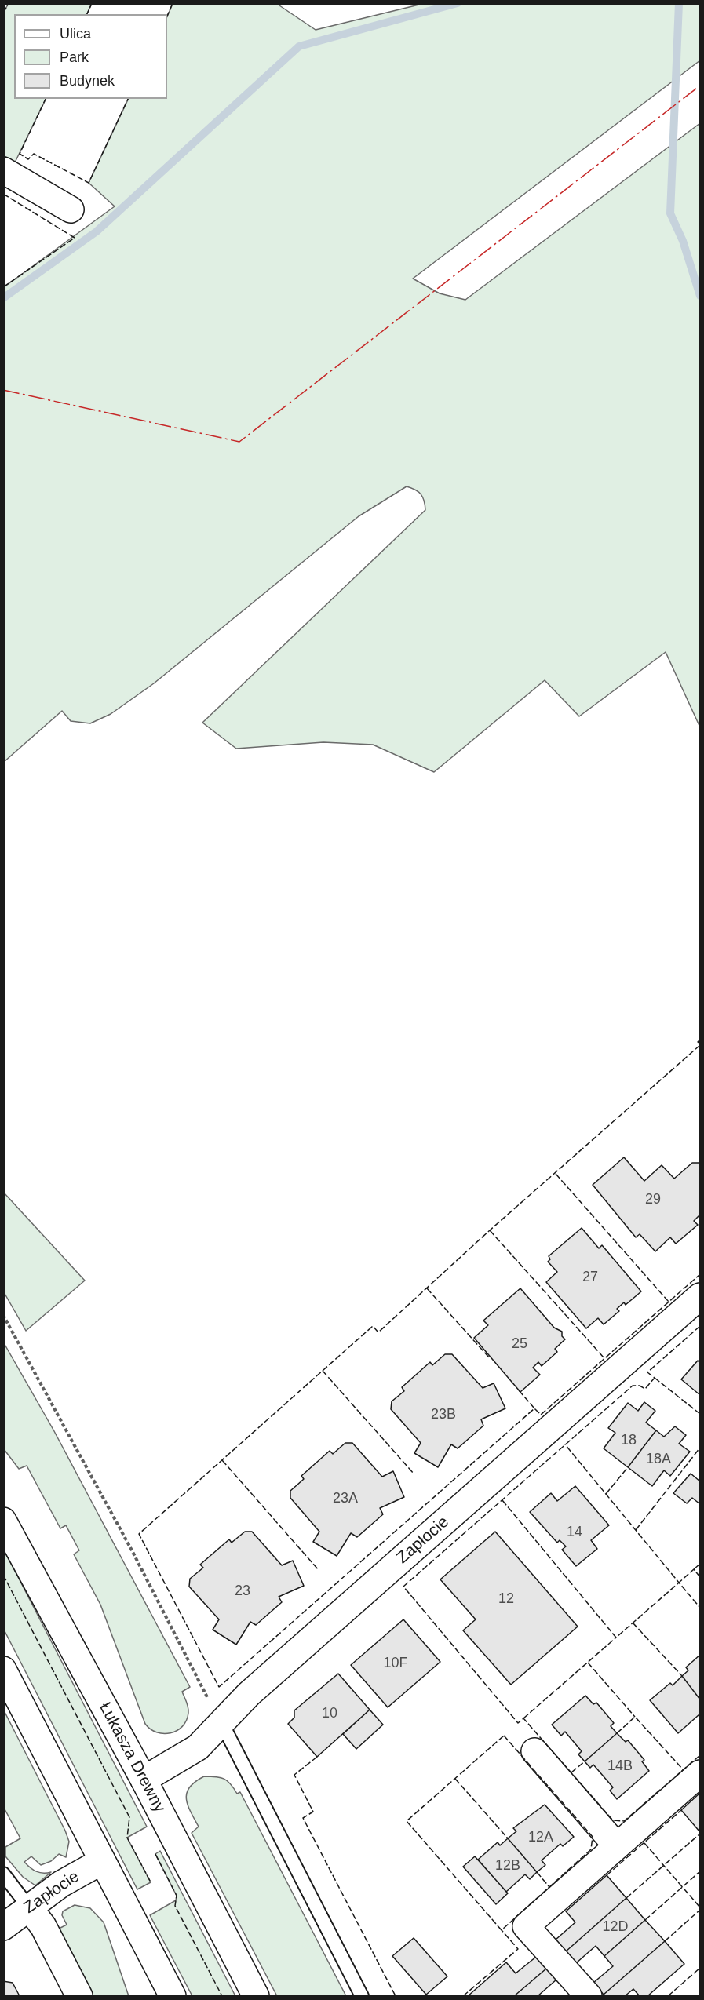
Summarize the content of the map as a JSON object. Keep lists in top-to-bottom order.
{
  "streets": {
    "street": ["Zapłocie", "Łukasza Drewny"]
  },
  "crossings": [
    ["Zapłocie", "Łukasza Drewny"]
  ],
  "house_numbers": [
    "29",
    "27",
    "25",
    "23B",
    "18",
    "18A",
    "23A",
    "14",
    "23",
    "12",
    "10F",
    "10",
    "14B",
    "12A",
    "12B",
    "12D"
  ],
  "legend": ["Ulica", "Park", "Budynek"]
}
